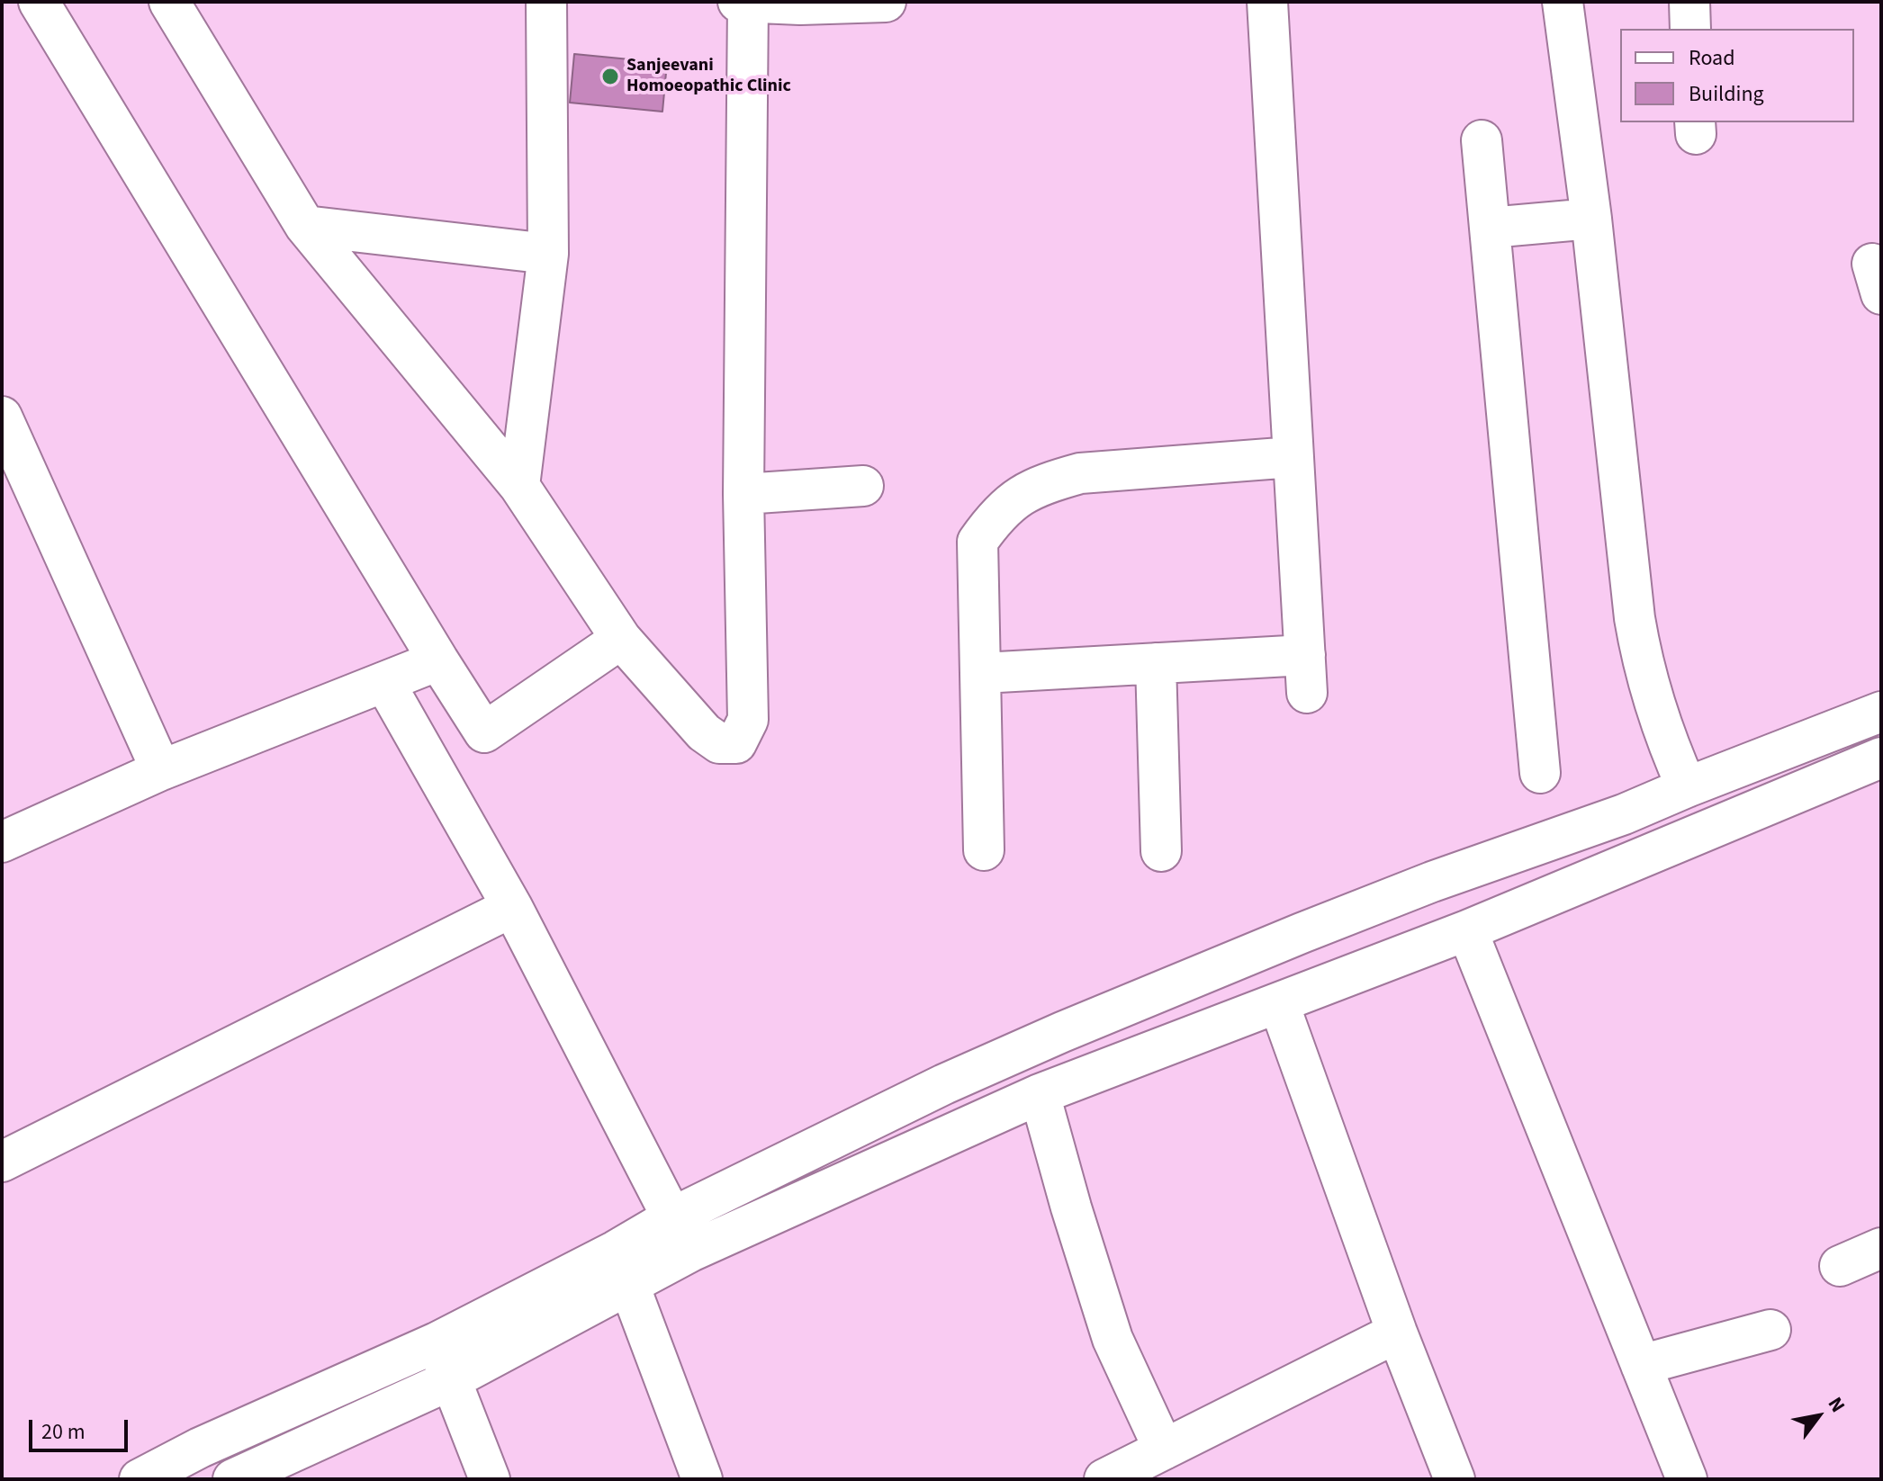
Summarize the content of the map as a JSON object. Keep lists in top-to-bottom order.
{
  "places": ["Sanjeevani Homoeopathic Clinic"],
  "legend": ["Road", "Building"],
  "scale_bar": "20 m",
  "north": "top right"
}
